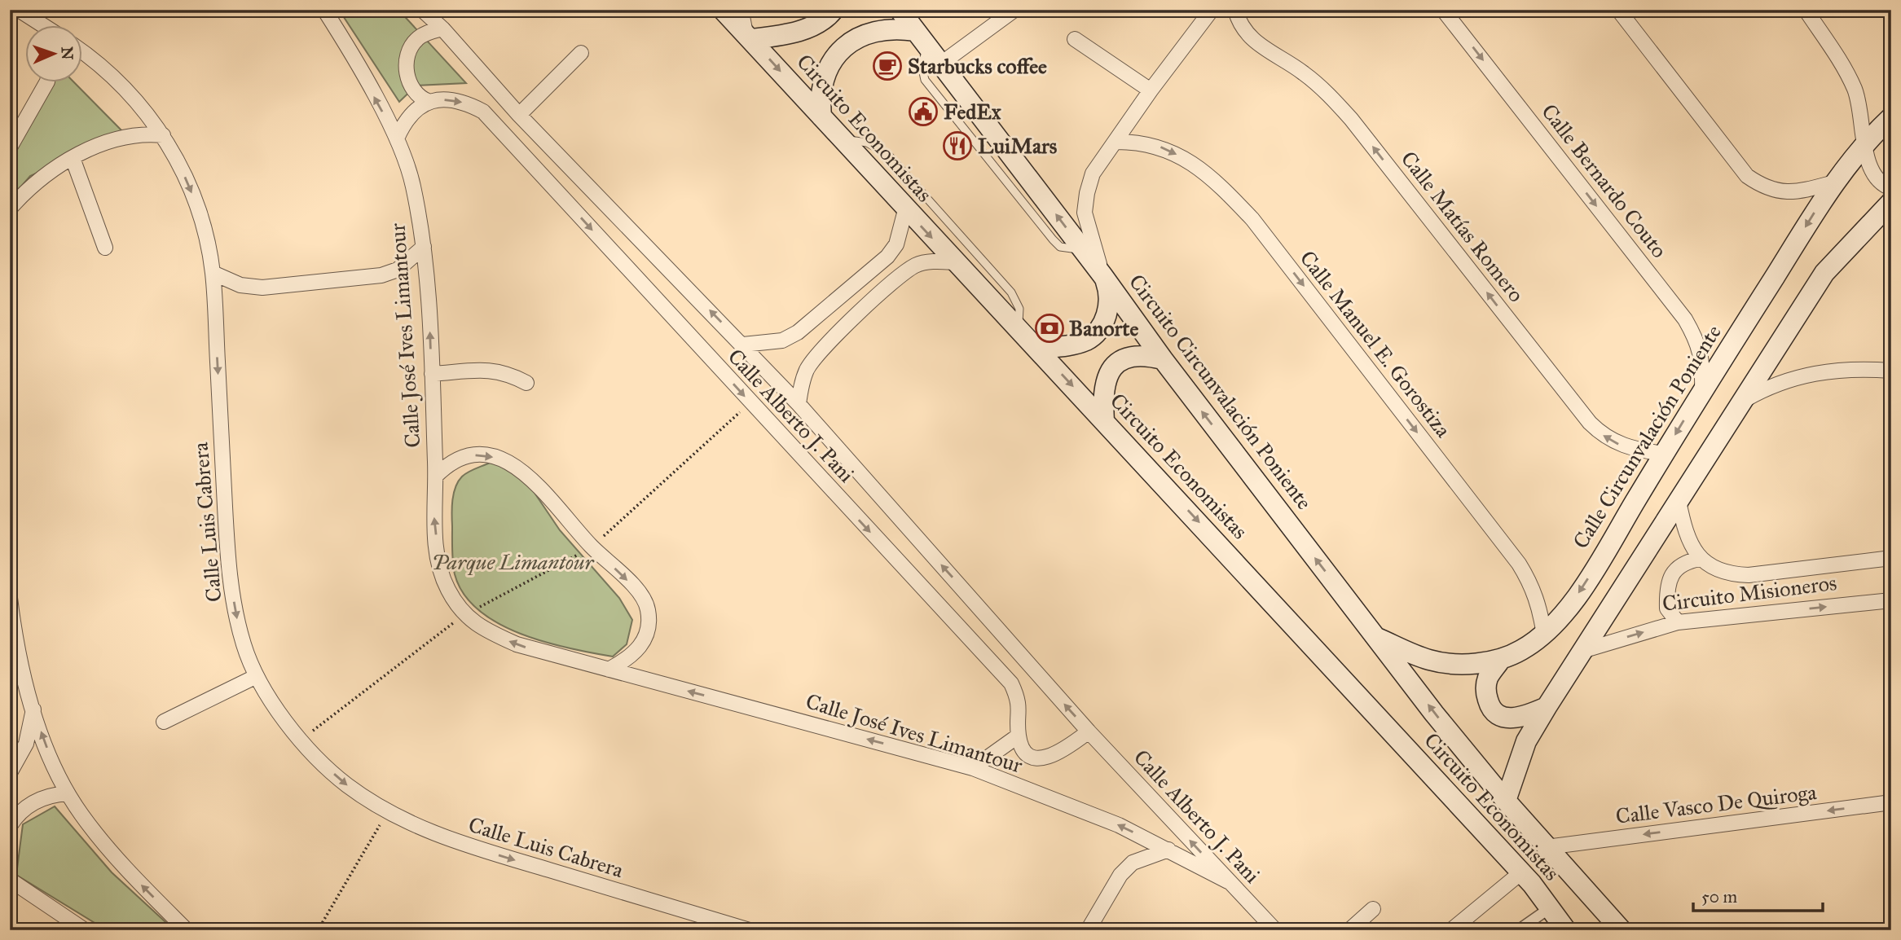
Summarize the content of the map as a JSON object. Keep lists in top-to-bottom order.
{
  "streets": {
    "main road": ["Circuito Economistas", "Circuito Circunvalación Poniente", "Calle Circunvalación Poniente"],
    "street": [
      "Calle Bernardo Couto",
      "Calle Matías Romero",
      "Calle José Ives Limantour",
      "Calle Manuel E. Gorostiza",
      "Calle Alberto J. Pani",
      "Calle Luis Cabrera",
      "Circuito Misioneros",
      "Calle Vasco De Quiroga"
    ]
  },
  "crossings": [
    ["Calle Bernardo Couto", "Calle Circunvalación Poniente"],
    ["Calle Matías Romero", "Calle Circunvalación Poniente"],
    ["Calle José Ives Limantour", "Calle Alberto J. Pani"],
    ["Calle Manuel E. Gorostiza", "Calle Circunvalación Poniente"],
    ["Circuito Circunvalación Poniente", "Calle Circunvalación Poniente"]
  ],
  "one_way": [
    "Circuito Economistas",
    "Calle Bernardo Couto",
    "Calle Matías Romero",
    "Calle Manuel E. Gorostiza",
    "Circuito Circunvalación Poniente",
    "Calle Luis Cabrera",
    "Calle Vasco De Quiroga"
  ],
  "parks": ["Parque Limantour"],
  "places": {
    "cafe": ["Starbucks coffee"],
    "public building": ["FedEx"],
    "restaurant": ["LuiMars"],
    "bank": ["Banorte"]
  },
  "scale_bar": "50 m",
  "north": "right"
}
